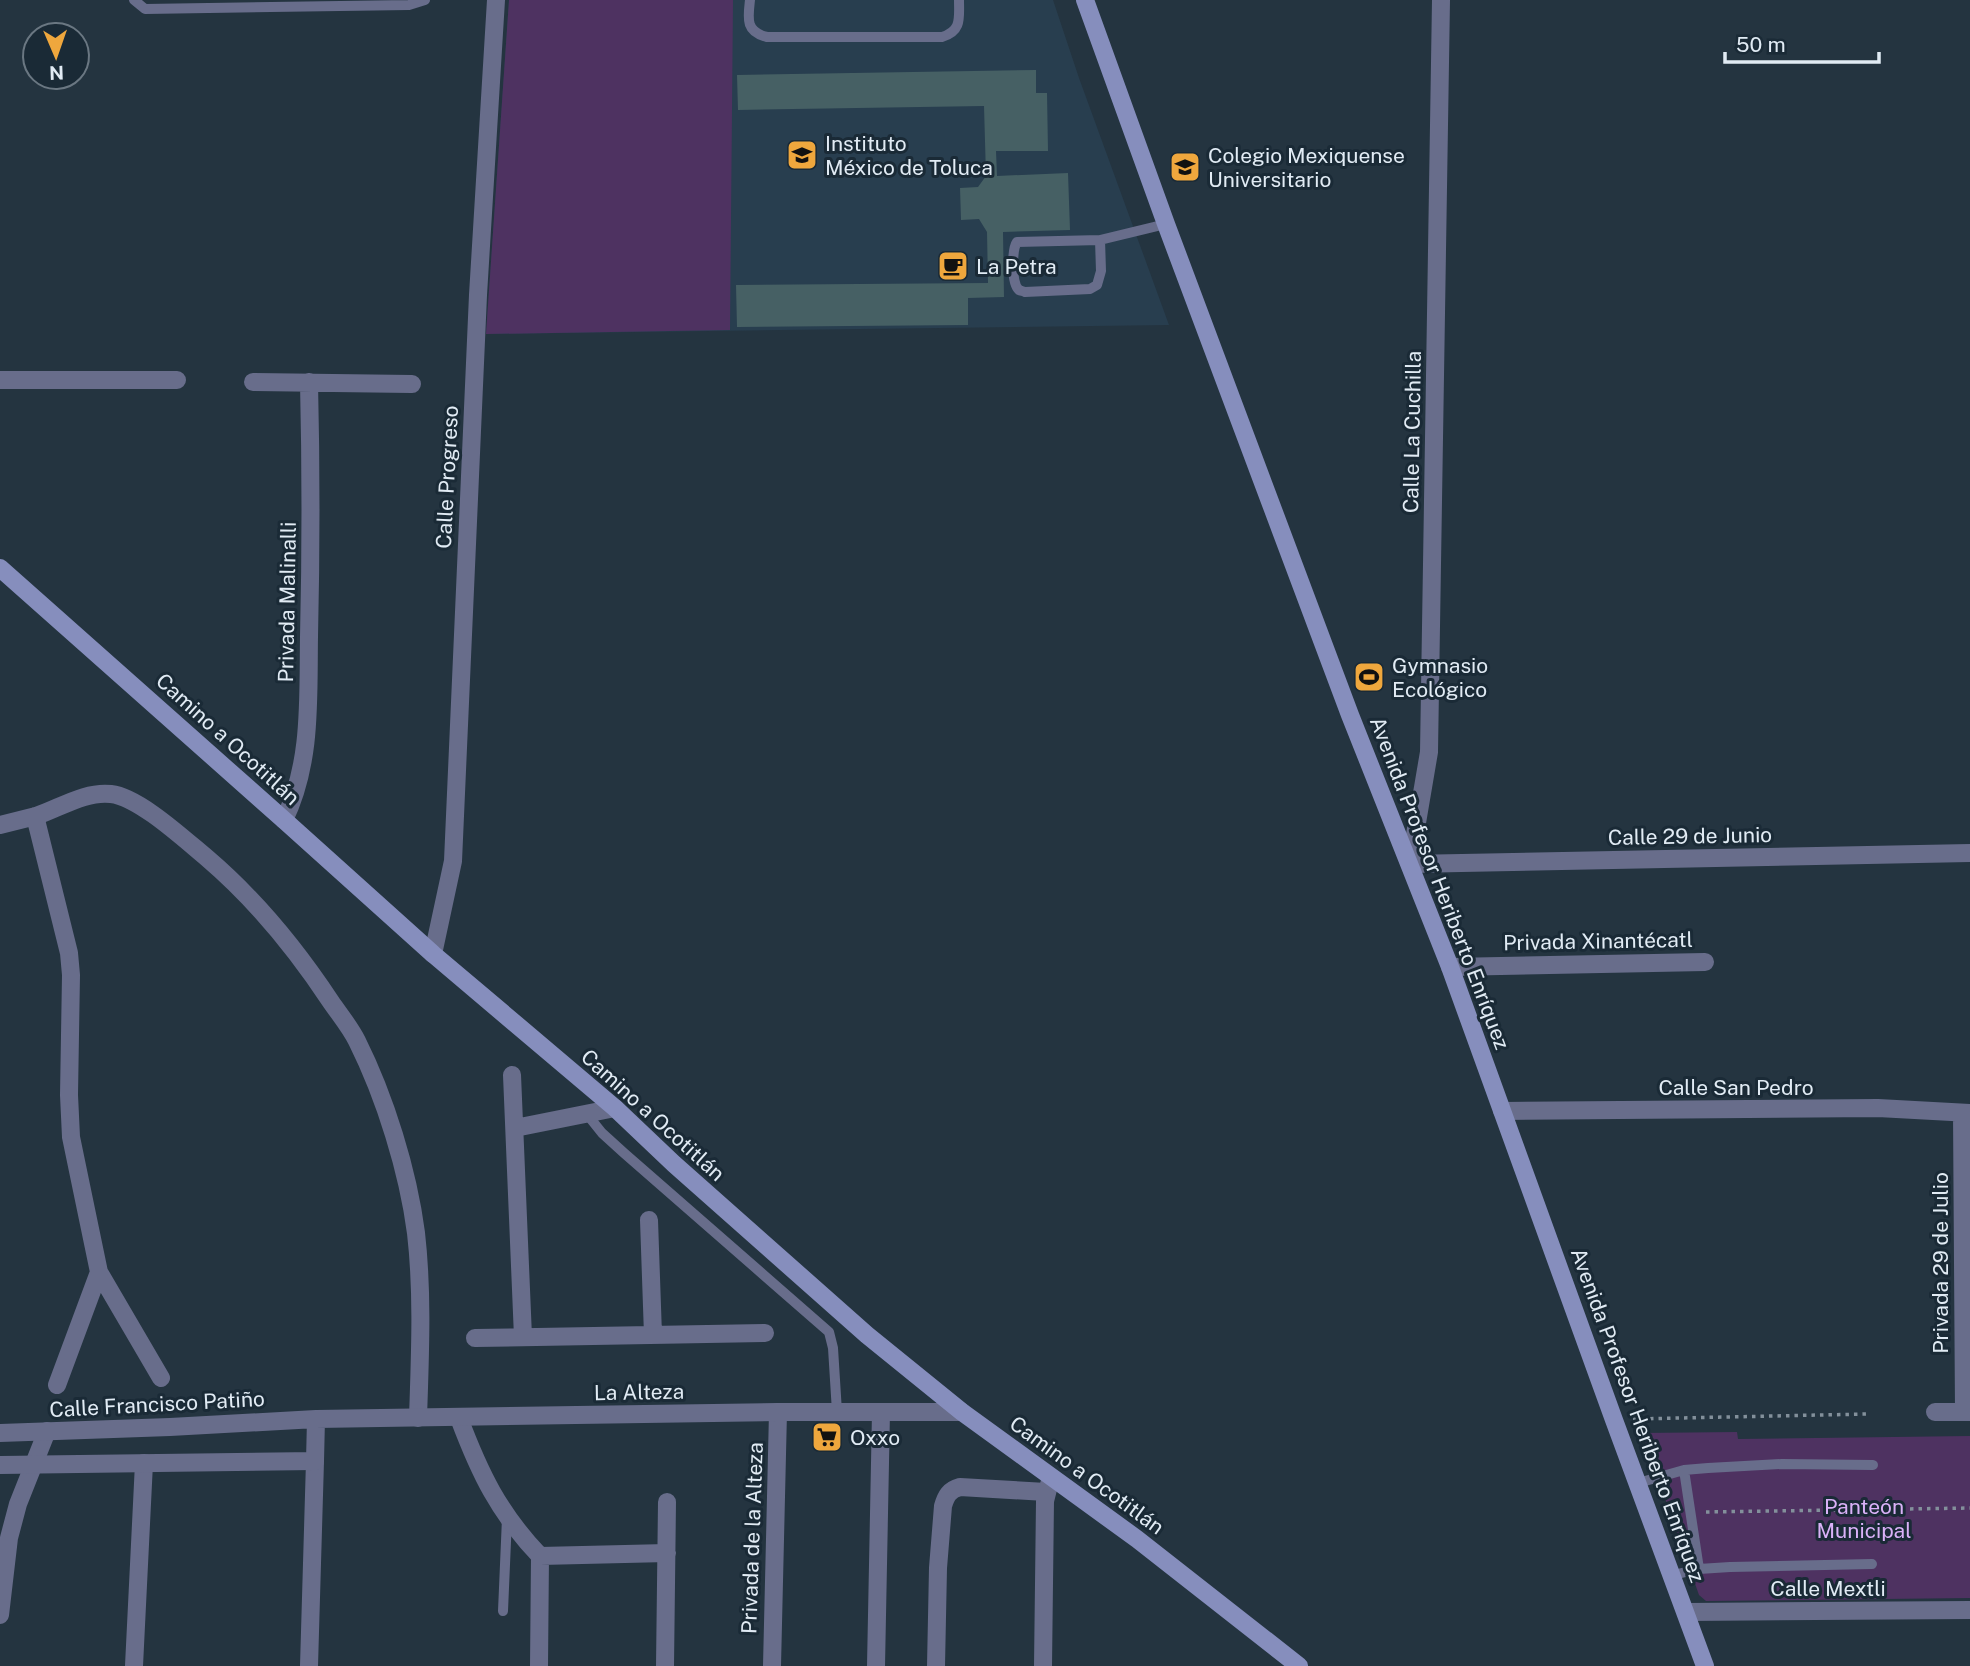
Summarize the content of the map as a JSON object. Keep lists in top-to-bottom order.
{
  "streets": {
    "main road": ["Camino a Ocotitlán", "Avenida Profesor Heriberto Enríquez"],
    "street": [
      "Calle La Cuchilla",
      "Calle Progreso",
      "Privada Malinalli",
      "Calle 29 de Junio",
      "Privada Xinantécatl",
      "Calle San Pedro",
      "Privada 29 de Julio",
      "La Alteza",
      "Calle Francisco Patiño",
      "Privada de la Alteza",
      "Calle Mextli"
    ]
  },
  "crossings": [
    ["Calle La Cuchilla", "Calle 29 de Junio"],
    ["Calle La Cuchilla", "Avenida Profesor Heriberto Enríquez"],
    ["Calle Progreso", "Camino a Ocotitlán"],
    ["Privada Malinalli", "Camino a Ocotitlán"],
    ["Camino a Ocotitlán", "La Alteza"],
    ["Calle 29 de Junio", "Avenida Profesor Heriberto Enríquez"],
    ["Avenida Profesor Heriberto Enríquez", "Privada Xinantécatl"],
    ["Avenida Profesor Heriberto Enríquez", "Calle San Pedro"],
    ["Avenida Profesor Heriberto Enríquez", "Calle Mextli"],
    ["Calle San Pedro", "Privada 29 de Julio"],
    ["La Alteza", "Calle Francisco Patiño"],
    ["La Alteza", "Privada de la Alteza"]
  ],
  "parks": ["Panteón Municipal"],
  "places": {
    "school or university": ["Instituto México de Toluca", "Colegio Mexiquense Universitario"],
    "cafe": ["La Petra"],
    "sports": ["Gymnasio Ecológico"],
    "supermarket": ["Oxxo"]
  },
  "scale_bar": "50 m",
  "north": "bottom"
}
